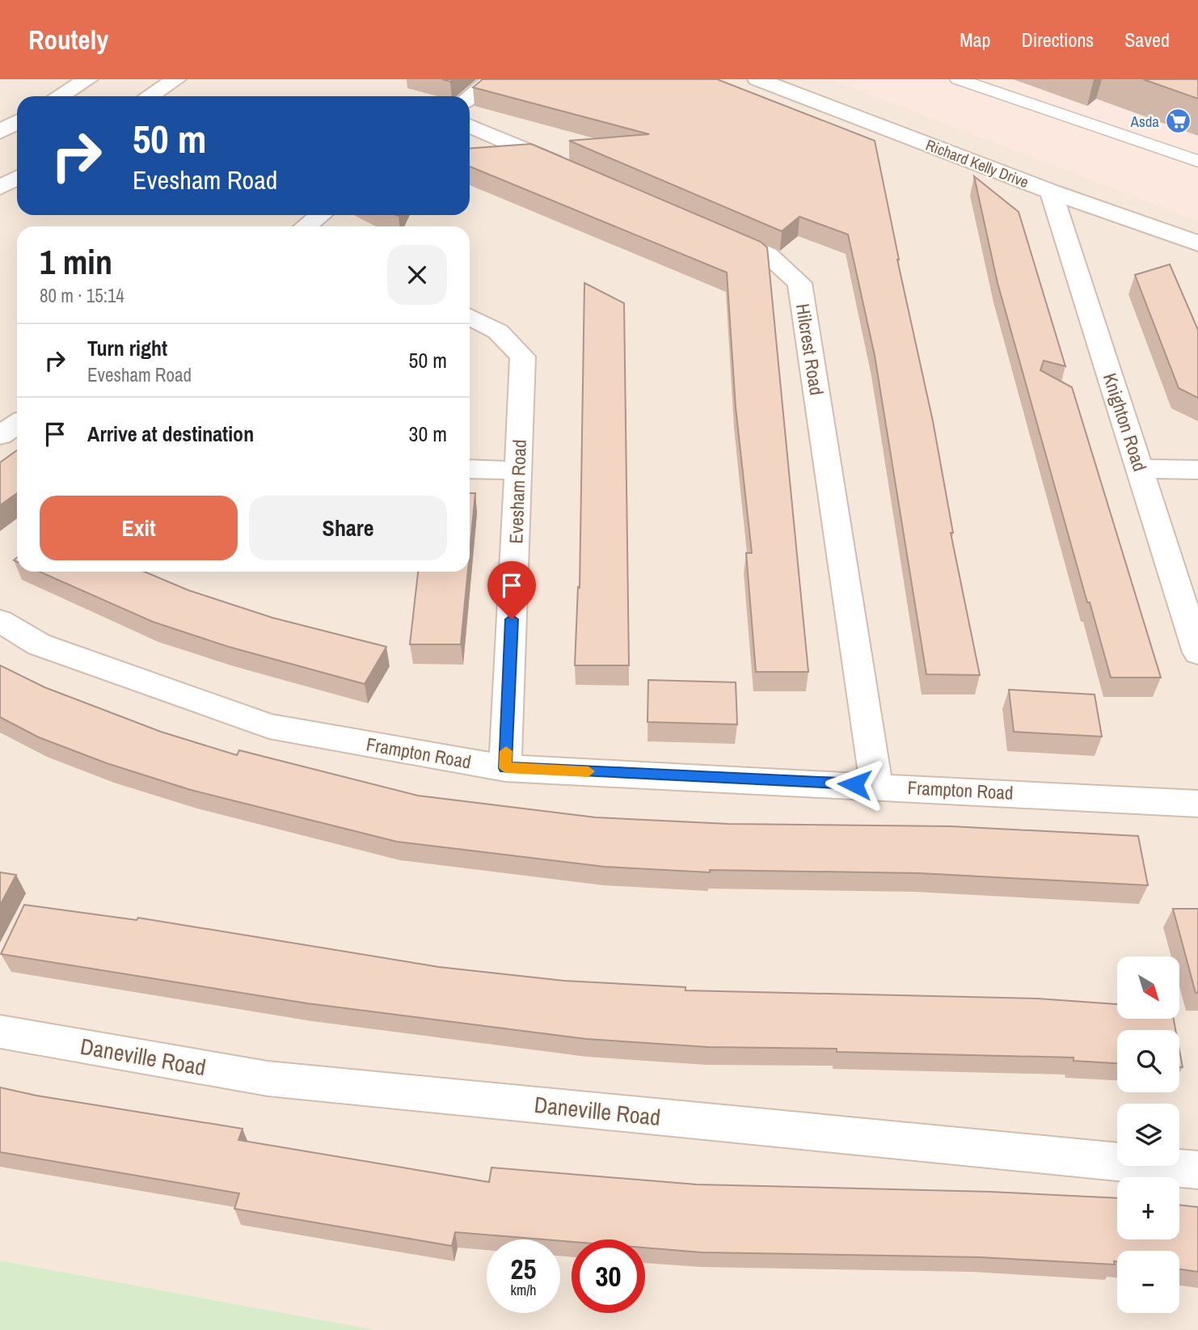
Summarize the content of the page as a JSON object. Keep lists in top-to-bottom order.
{
  "streets": {
    "street": [
      "Richard Kelly Drive",
      "Hilcrest Road",
      "Knighton Road",
      "Evesham Road",
      "Frampton Road",
      "Daneville Road"
    ]
  },
  "crossings": [
    ["Richard Kelly Drive", "Knighton Road"],
    ["Hilcrest Road", "Frampton Road"],
    ["Evesham Road", "Frampton Road"]
  ],
  "places": {
    "supermarket": ["Asda"]
  },
  "north": "bottom right",
  "page": {
    "header": "Routely",
    "nav": ["Map", "Directions", "Saved"],
    "turn": ["50 m", "Evesham Road"],
    "heading": ["1 min", "80 m · 15:14"],
    "list": [
      {
        "name": "Turn right",
        "note": "Evesham Road",
        "value": "50 m"
      },
      {
        "name": "Arrive at destination",
        "value": "30 m"
      }
    ],
    "buttons": ["Exit", "Share"],
    "map_buttons": ["+", "−"],
    "speed": "25 km/h",
    "limit": "30"
  }
}
